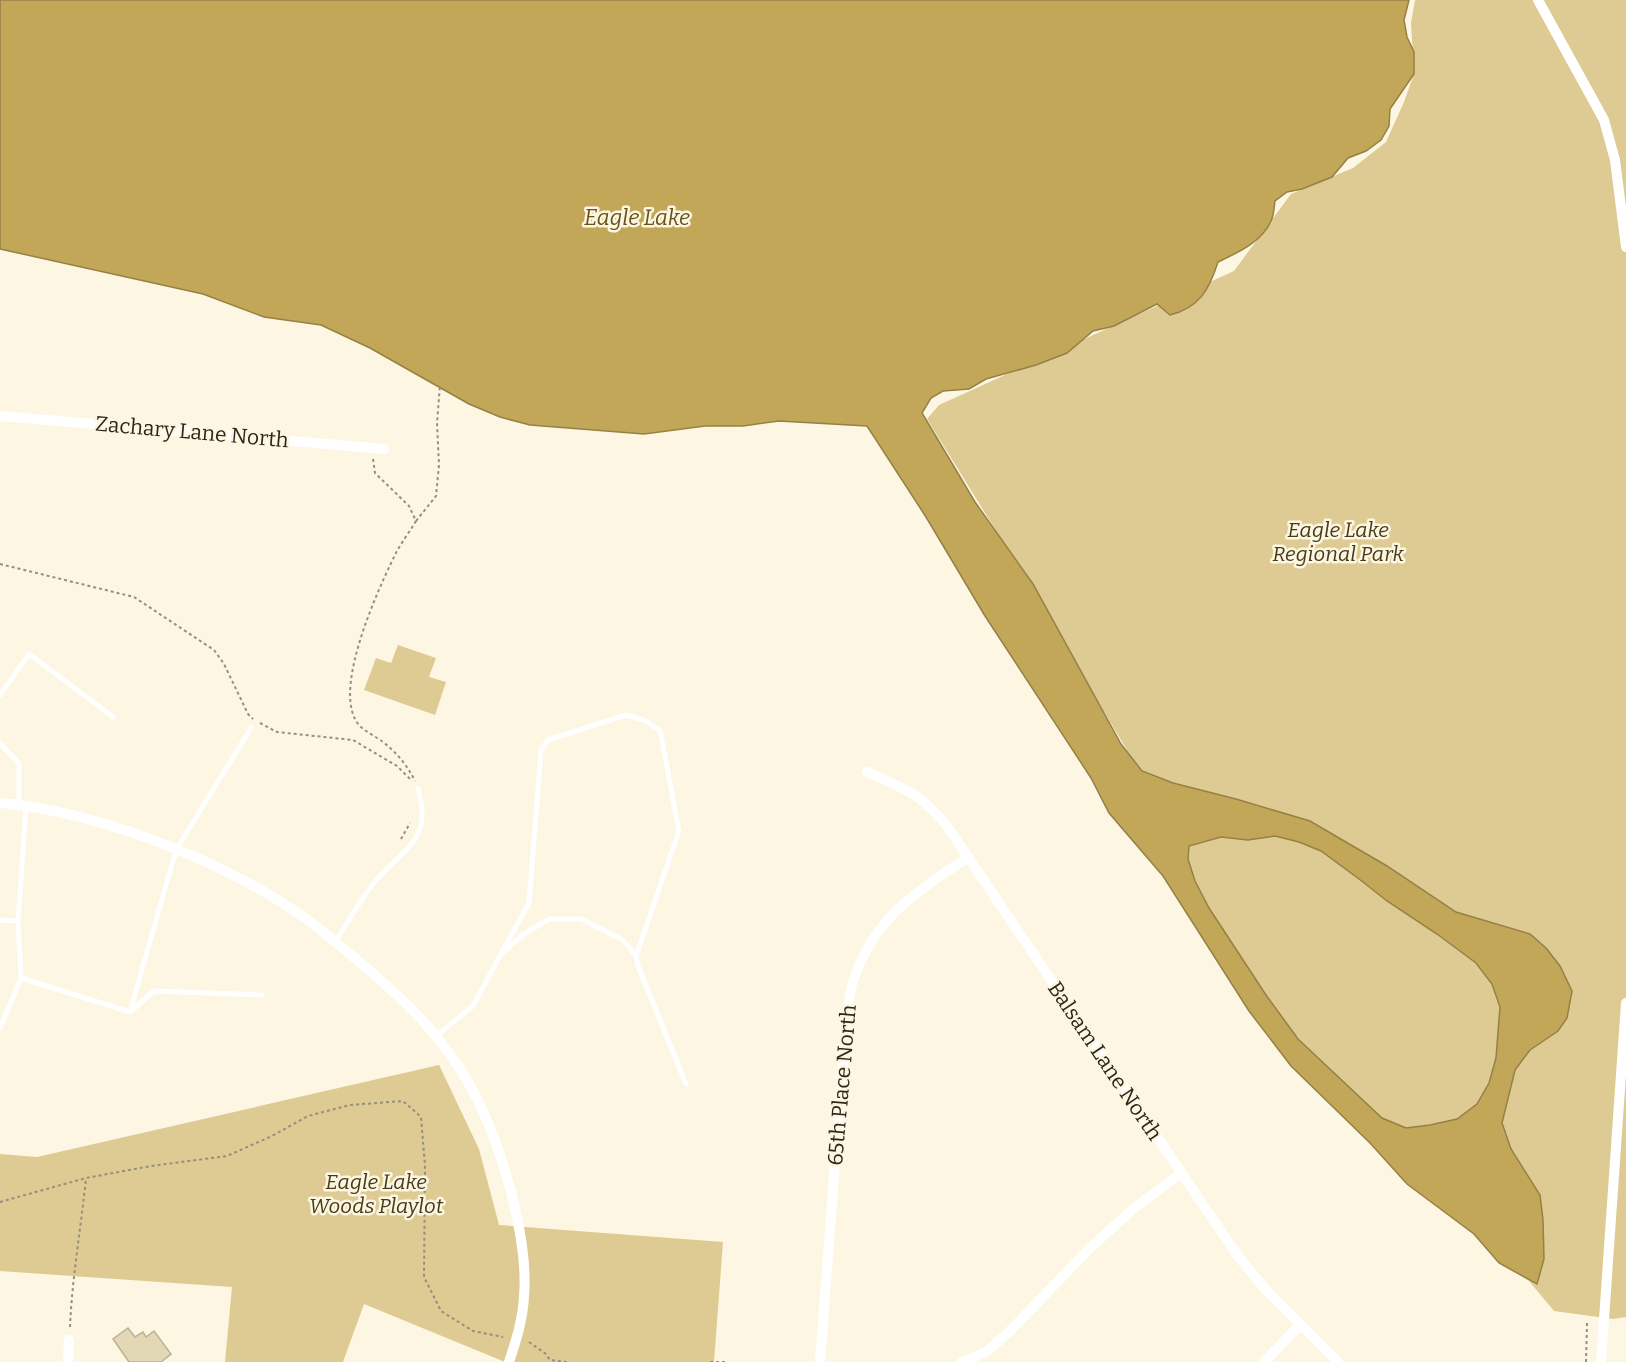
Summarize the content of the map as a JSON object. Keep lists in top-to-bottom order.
{
  "streets": {
    "street": ["Zachary Lane North", "Balsam Lane North", "65th Place North"]
  },
  "crossings": [
    ["Balsam Lane North", "65th Place North"]
  ],
  "water": ["Eagle Lake"],
  "parks": ["Eagle Lake Regional Park", "Eagle Lake Woods Playlot"]
}
